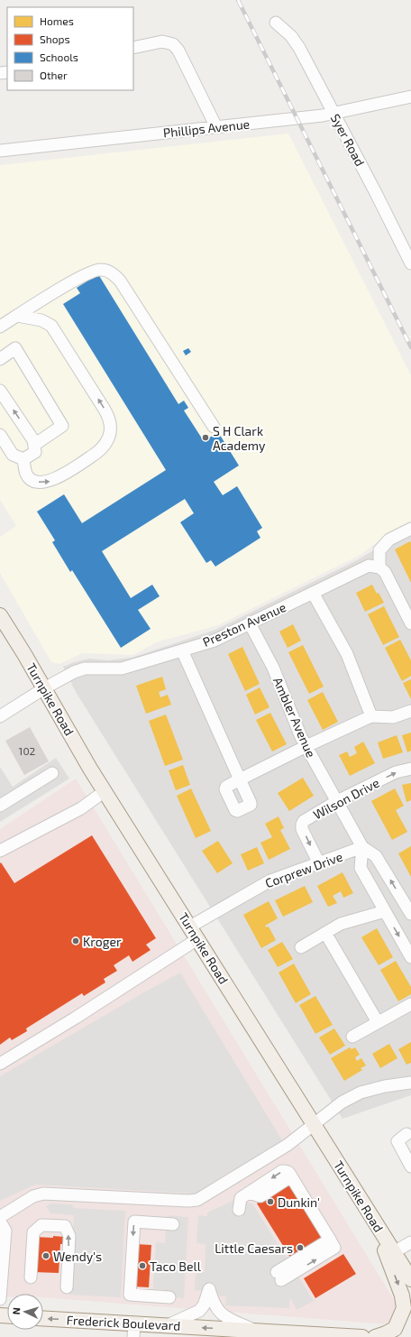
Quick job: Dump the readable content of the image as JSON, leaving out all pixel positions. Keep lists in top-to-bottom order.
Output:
{
  "streets": {
    "main road": ["Turnpike Road", "Frederick Boulevard"],
    "street": [
      "Phillips Avenue",
      "Syer Road",
      "Preston Avenue",
      "Ambler Avenue",
      "Wilson Drive",
      "Corprew Drive"
    ]
  },
  "crossings": [
    ["Phillips Avenue", "Syer Road"],
    ["Preston Avenue", "Turnpike Road"],
    ["Preston Avenue", "Ambler Avenue"],
    ["Turnpike Road", "Corprew Drive"],
    ["Ambler Avenue", "Wilson Drive"],
    ["Ambler Avenue", "Corprew Drive"],
    ["Wilson Drive", "Corprew Drive"]
  ],
  "one_way": ["Frederick Boulevard"],
  "places": [
    "S H Clark Academy",
    "Kroger",
    "Dunkin'",
    "Little Caesars",
    "Wendy's",
    "Taco Bell"
  ],
  "house_numbers": ["102"],
  "legend": [
    "Homes",
    "Shops",
    "Schools",
    "Other"
  ],
  "north": "left"
}
